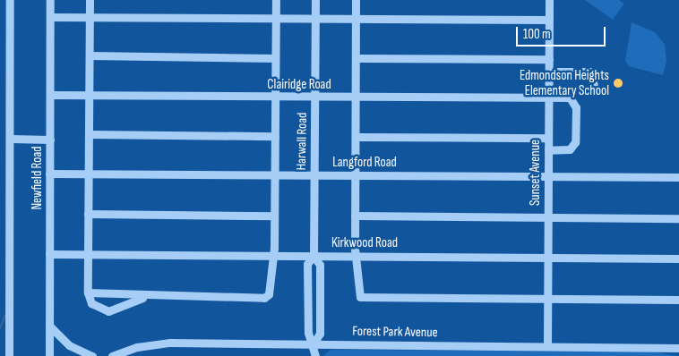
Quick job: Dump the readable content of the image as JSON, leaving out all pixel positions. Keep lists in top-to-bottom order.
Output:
{
  "streets": {
    "street": [
      "Clairidge Road",
      "Harwall Road",
      "Langford Road",
      "Sunset Avenue",
      "Newfield Road",
      "Kirkwood Road",
      "Forest Park Avenue"
    ]
  },
  "crossings": [
    ["Clairidge Road", "Harwall Road"],
    ["Clairidge Road", "Sunset Avenue"],
    ["Clairidge Road", "Newfield Road"],
    ["Harwall Road", "Langford Road"],
    ["Harwall Road", "Kirkwood Road"],
    ["Harwall Road", "Forest Park Avenue"],
    ["Langford Road", "Sunset Avenue"],
    ["Langford Road", "Newfield Road"],
    ["Sunset Avenue", "Kirkwood Road"],
    ["Sunset Avenue", "Forest Park Avenue"],
    ["Newfield Road", "Kirkwood Road"]
  ],
  "places": ["Edmondson Heights Elementary School"],
  "scale_bar": "100 m"
}
